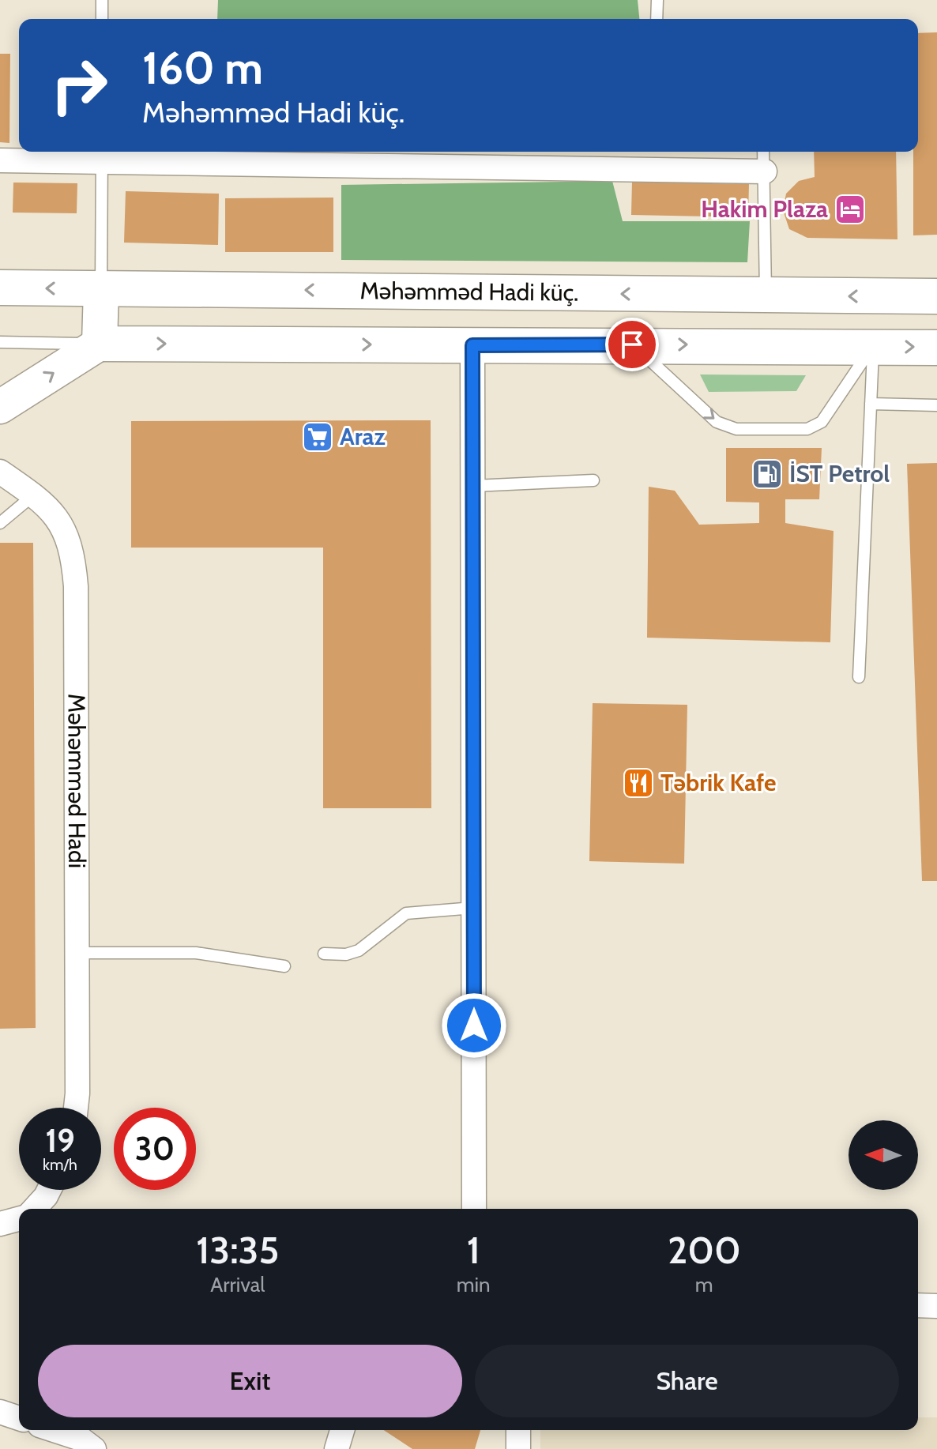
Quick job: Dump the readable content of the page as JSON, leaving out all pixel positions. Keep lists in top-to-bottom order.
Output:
{
  "streets": {
    "main road": ["Məhəmməd Hadi küç."],
    "street": ["Məhəmməd Hadi"]
  },
  "places": {
    "hotel": ["Hakim Plaza"],
    "supermarket": ["Araz"],
    "fuel station": ["İST Petrol"],
    "restaurant": ["Təbrik Kafe"]
  },
  "north": "left",
  "page": {
    "turn": ["160 m", "Məhəmməd Hadi küç."],
    "speed": "19 km/h",
    "limit": "30",
    "eta": [
      "13:35",
      "Arrival",
      "1",
      "min",
      "200",
      "m"
    ],
    "buttons": ["Exit", "Share"]
  }
}
